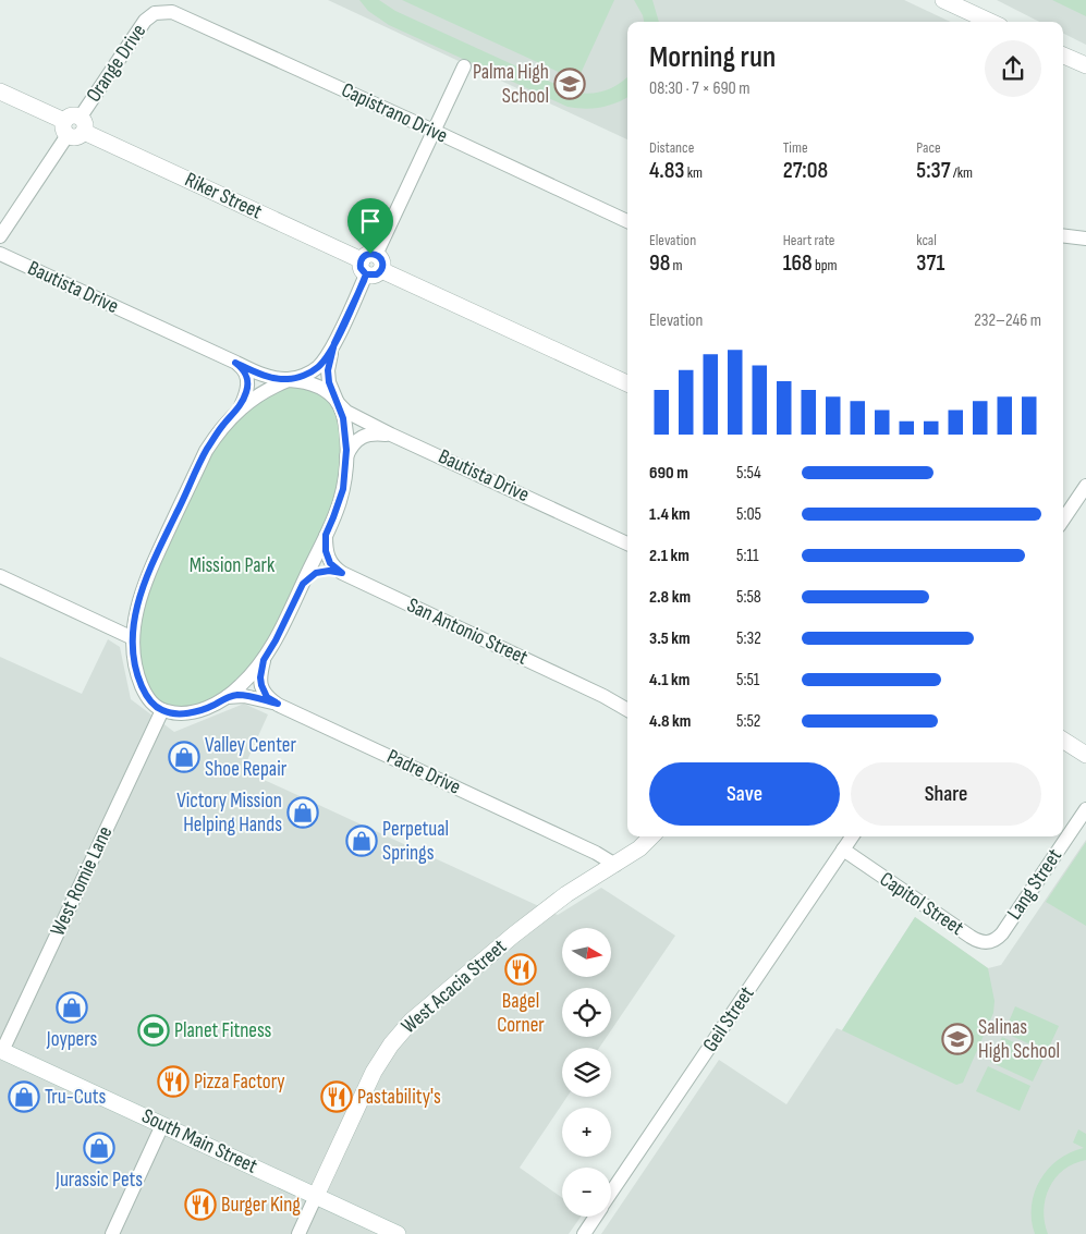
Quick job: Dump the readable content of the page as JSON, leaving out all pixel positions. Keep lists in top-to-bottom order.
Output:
{
  "streets": {
    "street": [
      "Orange Drive",
      "Capistrano Drive",
      "Riker Street",
      "Bautista Drive",
      "San Antonio Street",
      "Padre Drive",
      "West Romie Lane",
      "Lang Street",
      "Capitol Street",
      "West Acacia Street",
      "Geil Street",
      "South Main Street"
    ]
  },
  "crossings": [
    ["Orange Drive", "Capistrano Drive"],
    ["Orange Drive", "Riker Street"],
    ["Padre Drive", "West Acacia Street"],
    ["West Romie Lane", "South Main Street"],
    ["Lang Street", "Capitol Street"],
    ["Capitol Street", "Geil Street"],
    ["West Acacia Street", "South Main Street"]
  ],
  "parks": ["Mission Park"],
  "places": {
    "school or university": ["Palma High School", "Salinas High School"],
    "shop": [
      "Valley Center Shoe Repair",
      "Victory Mission Helping Hands",
      "Perpetual Springs",
      "Joypers",
      "Tru-Cuts",
      "Jurassic Pets"
    ],
    "restaurant": [
      "Bagel Corner",
      "Pizza Factory",
      "Pastability's",
      "Burger King"
    ],
    "sports": ["Planet Fitness"]
  },
  "north": "right",
  "page": {
    "heading": ["Morning run", "08:30 · 7 × 690 m"],
    "stats": [
      ["Distance", "4.83 km"],
      ["Time", "27:08"],
      ["Pace", "5:37 /km"],
      ["Elevation", "98 m"],
      ["Heart rate", "168 bpm"],
      ["kcal", "371"]
    ],
    "chart": ["Elevation", "232–246 m"],
    "list": [
      {
        "name": "690 m",
        "note": "5:54"
      },
      {
        "name": "1.4 km",
        "note": "5:05"
      },
      {
        "name": "2.1 km",
        "note": "5:11"
      },
      {
        "name": "2.8 km",
        "note": "5:58"
      },
      {
        "name": "3.5 km",
        "note": "5:32"
      },
      {
        "name": "4.1 km",
        "note": "5:51"
      },
      {
        "name": "4.8 km",
        "note": "5:52"
      }
    ],
    "buttons": ["Save", "Share"],
    "map_buttons": ["+", "−"]
  }
}
